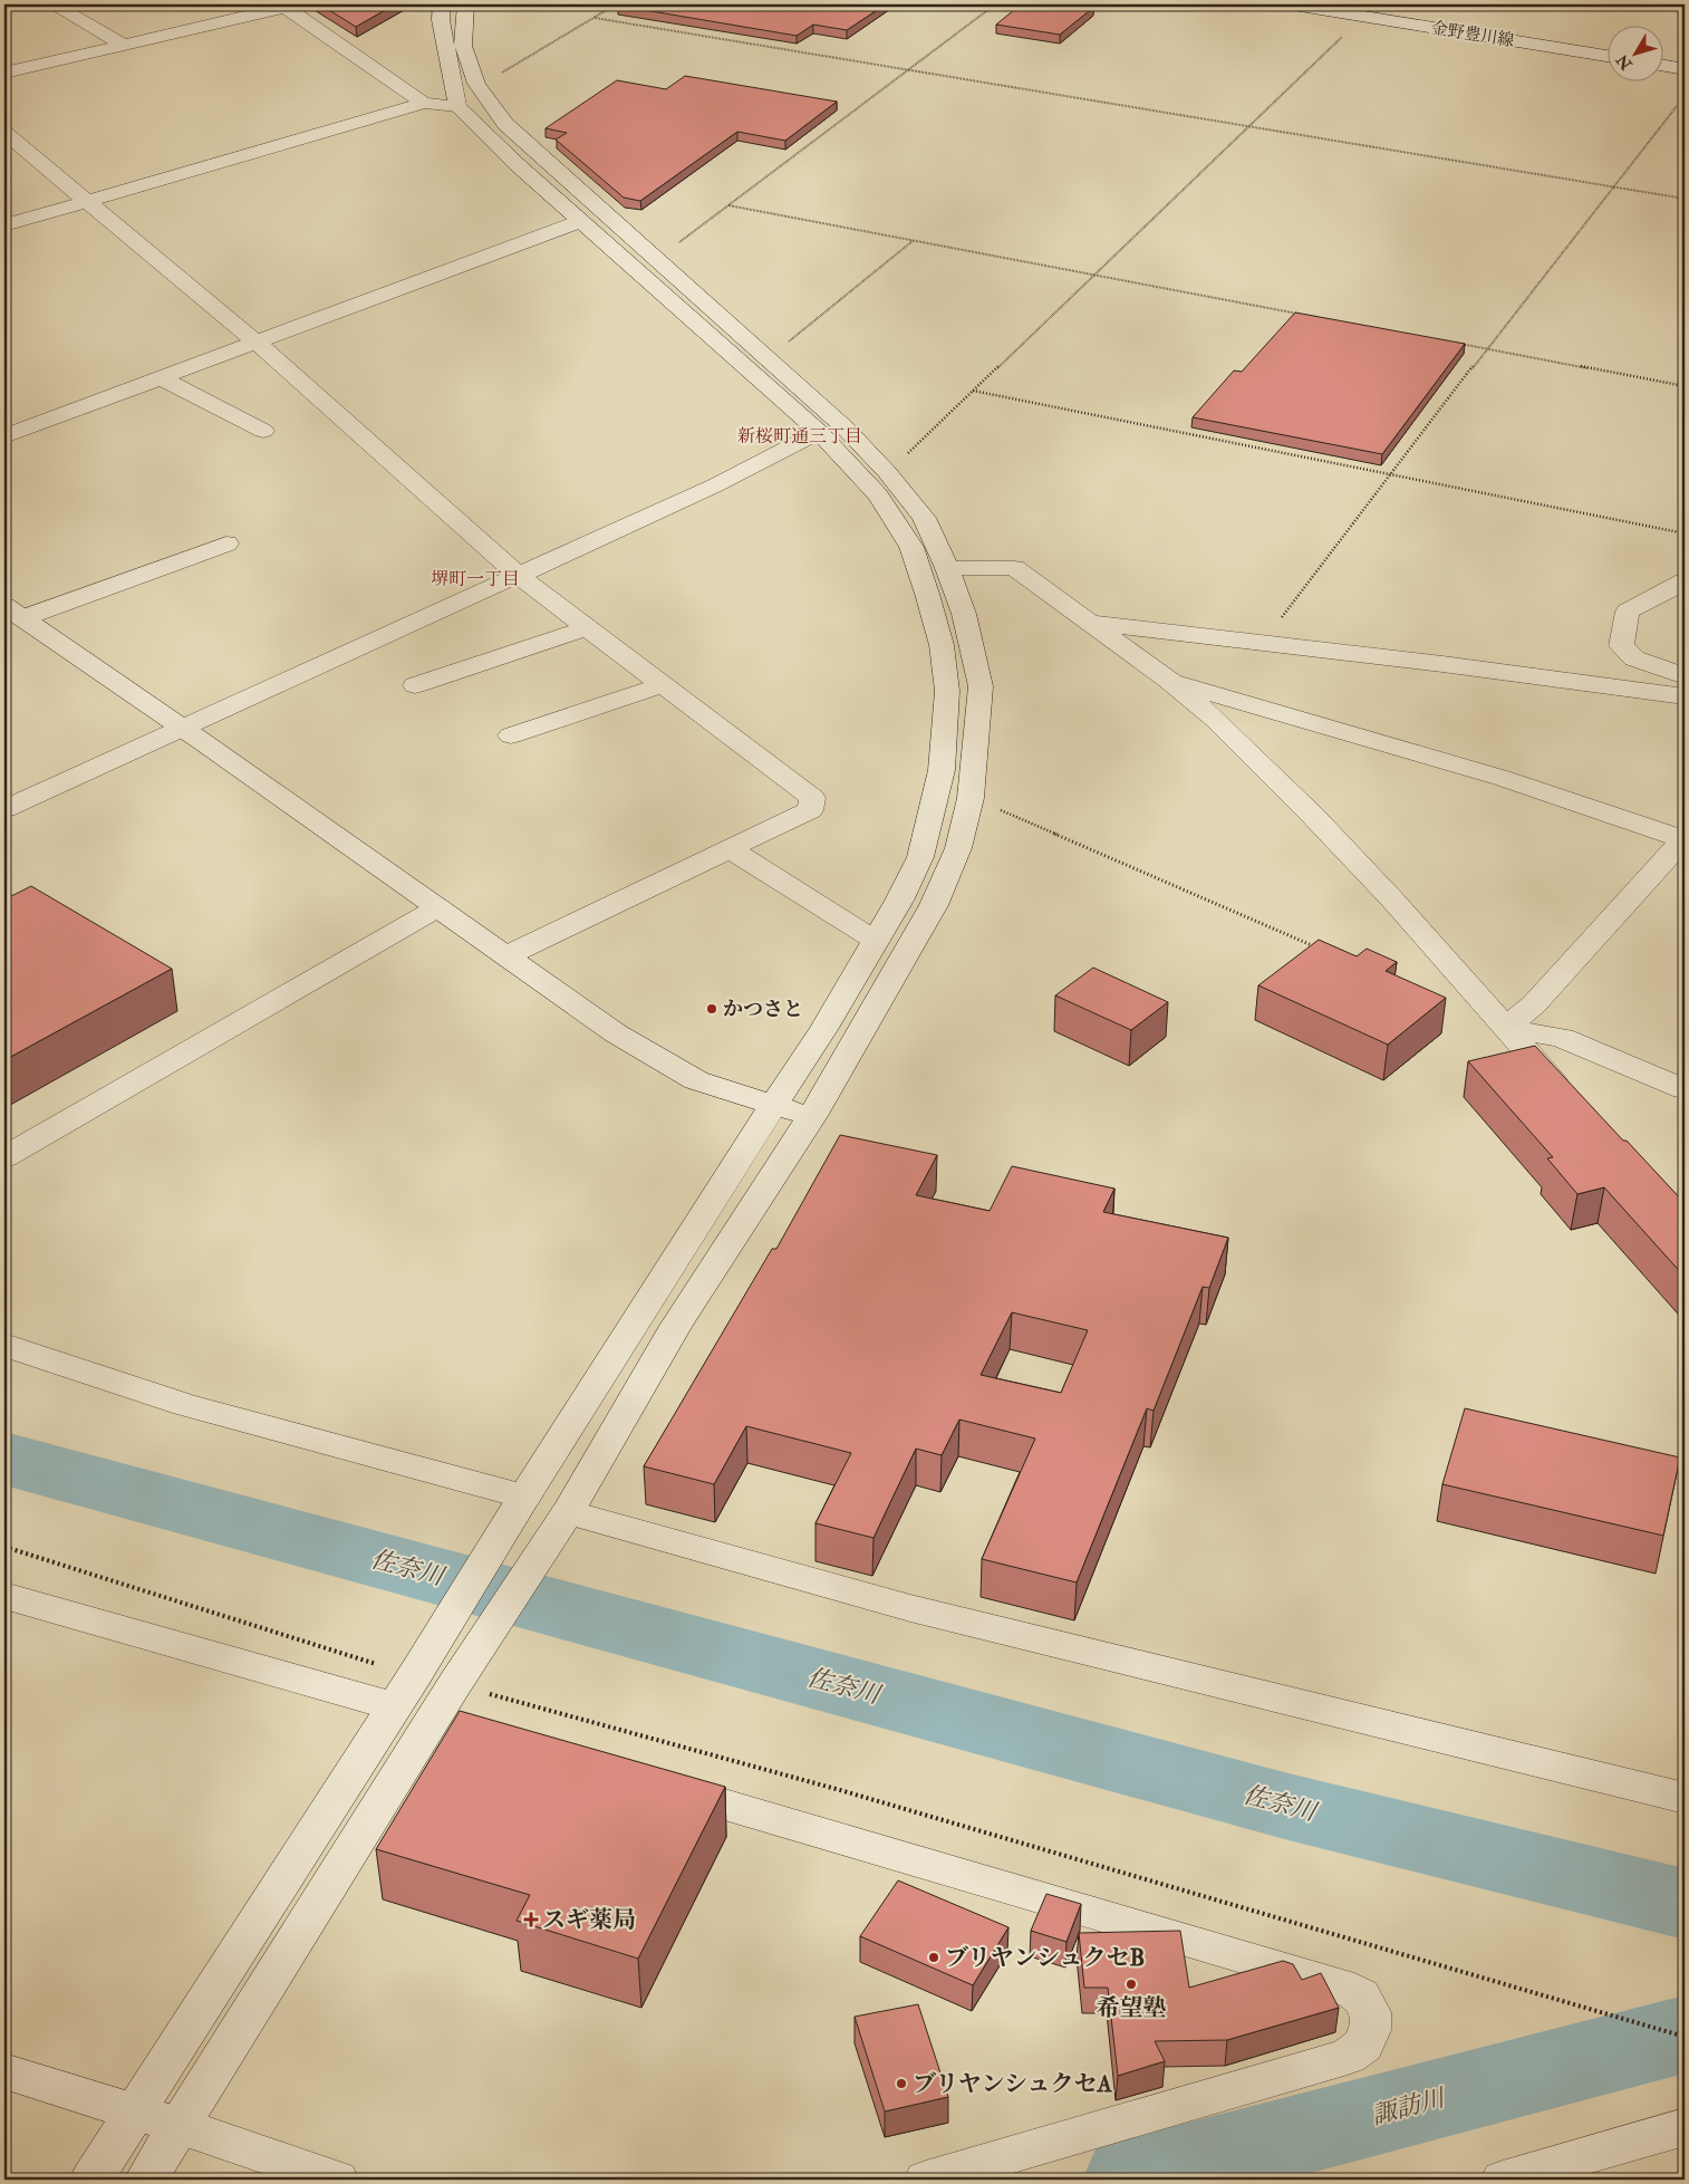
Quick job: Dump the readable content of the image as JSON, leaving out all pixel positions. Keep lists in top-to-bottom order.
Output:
{
  "streets": {
    "street": ["金野豊川線"]
  },
  "districts": ["新桜町通三丁目", "堺町一丁目"],
  "water": ["佐奈川", "諏訪川"],
  "places": {
    "other": [
      "かつさと",
      "ブリヤンシュクセB",
      "希望塾",
      "ブリヤンシュクセA"
    ],
    "health": ["スギ薬局"]
  },
  "north": "bottom left"
}
